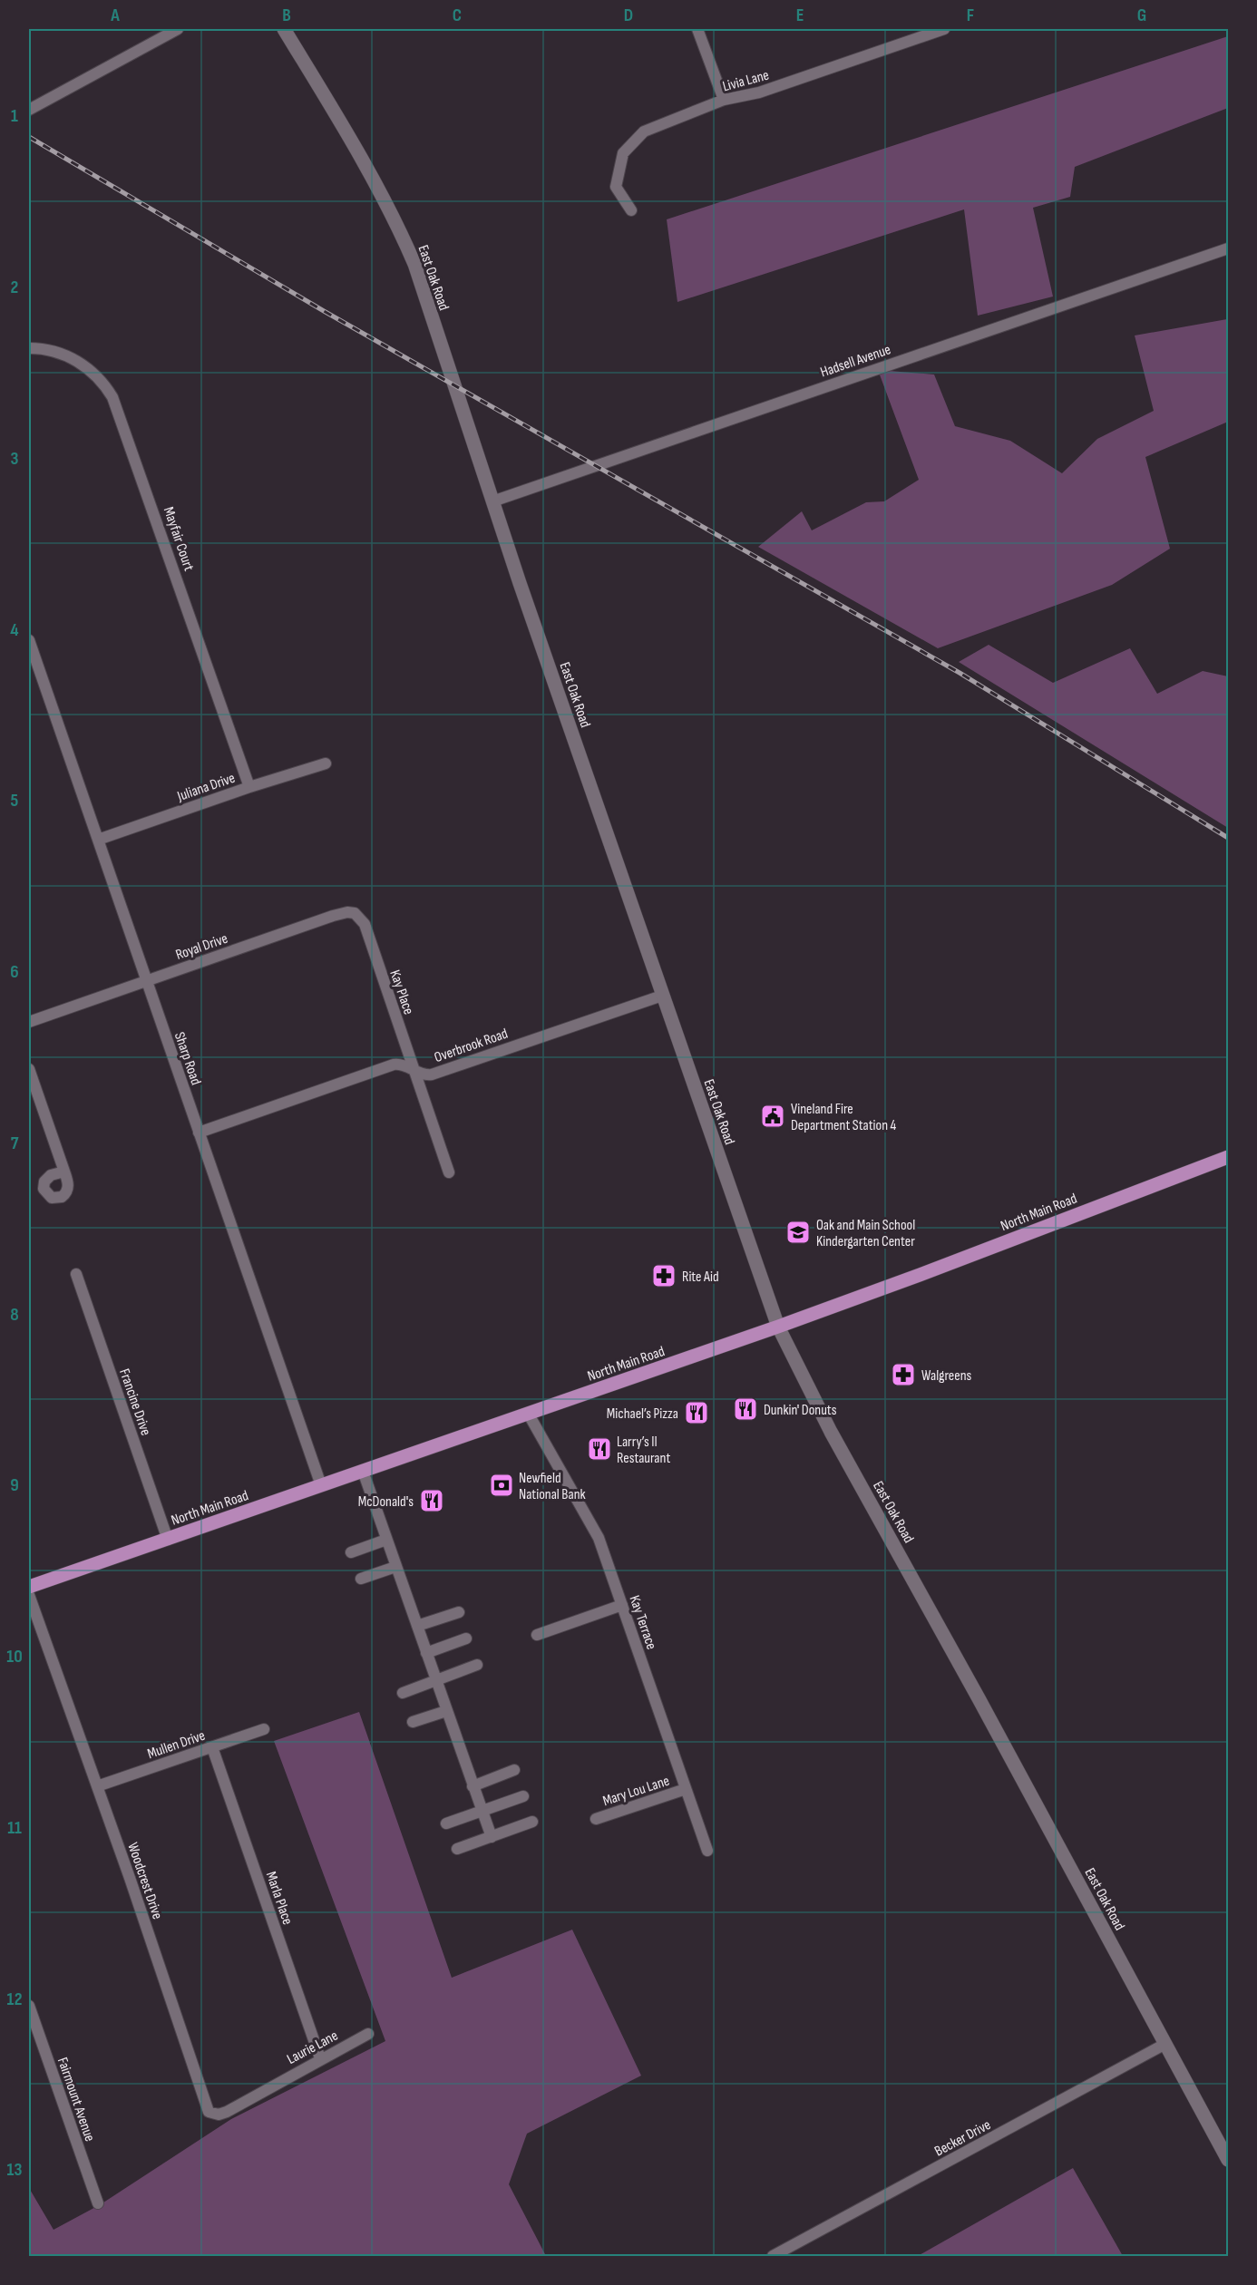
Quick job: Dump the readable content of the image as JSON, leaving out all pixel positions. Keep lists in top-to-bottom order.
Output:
{
  "streets": {
    "main road": ["North Main Road"],
    "street": [
      "Livia Lane",
      "East Oak Road",
      "Hadsell Avenue",
      "Mayfair Court",
      "Juliana Drive",
      "Royal Drive",
      "Kay Place",
      "Overbrook Road",
      "Sharp Road",
      "Francine Drive",
      "Kay Terrace",
      "Mullen Drive",
      "Mary Lou Lane",
      "Woodcrest Drive",
      "Marla Place",
      "Laurie Lane",
      "Fairmount Avenue",
      "Becker Drive"
    ]
  },
  "crossings": [
    ["East Oak Road", "Hadsell Avenue"],
    ["East Oak Road", "Overbrook Road"],
    ["East Oak Road", "North Main Road"],
    ["East Oak Road", "Becker Drive"],
    ["Mayfair Court", "Juliana Drive"],
    ["Juliana Drive", "Sharp Road"],
    ["Royal Drive", "Kay Place"],
    ["Royal Drive", "Sharp Road"],
    ["Kay Place", "Overbrook Road"],
    ["Overbrook Road", "Sharp Road"],
    ["Sharp Road", "North Main Road"],
    ["North Main Road", "Francine Drive"],
    ["North Main Road", "Kay Terrace"],
    ["Kay Terrace", "Mary Lou Lane"],
    ["Mullen Drive", "Woodcrest Drive"],
    ["Mullen Drive", "Marla Place"],
    ["Woodcrest Drive", "Laurie Lane"],
    ["Marla Place", "Laurie Lane"]
  ],
  "places": {
    "public building": ["Vineland Fire Department Station 4"],
    "school or university": ["Oak and Main School Kindergarten Center"],
    "pharmacy": ["Rite Aid", "Walgreens"],
    "restaurant": [
      "Dunkin' Donuts",
      "Michael’s Pizza",
      "Larry’s II Restaurant",
      "McDonald's"
    ],
    "bank": ["Newfield National Bank"]
  },
  "grid": {
    "columns": [
      "A",
      "B",
      "C",
      "D",
      "E",
      "F",
      "G"
    ],
    "rows": [
      "1",
      "2",
      "3",
      "4",
      "5",
      "6",
      "7",
      "8",
      "9",
      "10",
      "11",
      "12",
      "13"
    ]
  }
}
